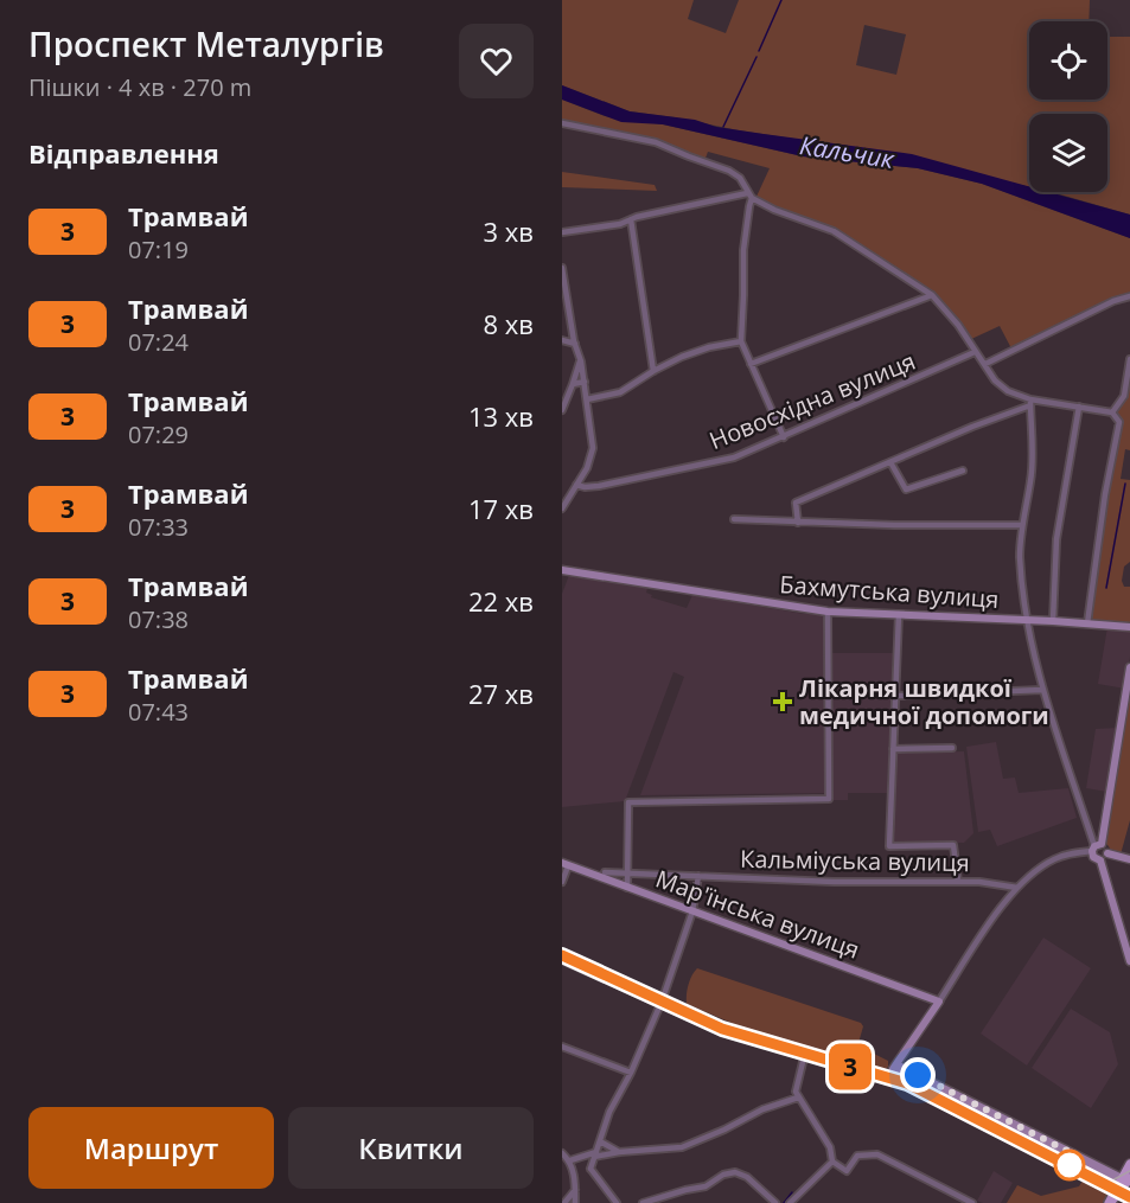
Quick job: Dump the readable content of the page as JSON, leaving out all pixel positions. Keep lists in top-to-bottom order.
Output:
{
  "streets": {
    "street": [
      "Новосхідна вулиця",
      "Бахмутська вулиця",
      "Кальміуська вулиця",
      "Мар'їнська вулиця"
    ]
  },
  "water": ["Кальчик"],
  "places": {
    "health": ["Лікарня швидкої медичної допомоги"]
  },
  "lines": ["tram line 3"],
  "page": {
    "heading": [
      ["Проспект Металургів", "Пішки · 4 хв · 270 m"],
      "Відправлення"
    ],
    "on_map": "3",
    "list": [
      {
        "mark": "3",
        "name": "Трамвай",
        "note": "07:19",
        "value": "3 хв"
      },
      {
        "mark": "3",
        "name": "Трамвай",
        "note": "07:24",
        "value": "8 хв"
      },
      {
        "mark": "3",
        "name": "Трамвай",
        "note": "07:29",
        "value": "13 хв"
      },
      {
        "mark": "3",
        "name": "Трамвай",
        "note": "07:33",
        "value": "17 хв"
      },
      {
        "mark": "3",
        "name": "Трамвай",
        "note": "07:38",
        "value": "22 хв"
      },
      {
        "mark": "3",
        "name": "Трамвай",
        "note": "07:43",
        "value": "27 хв"
      }
    ],
    "buttons": ["Маршрут", "Квитки"]
  }
}
